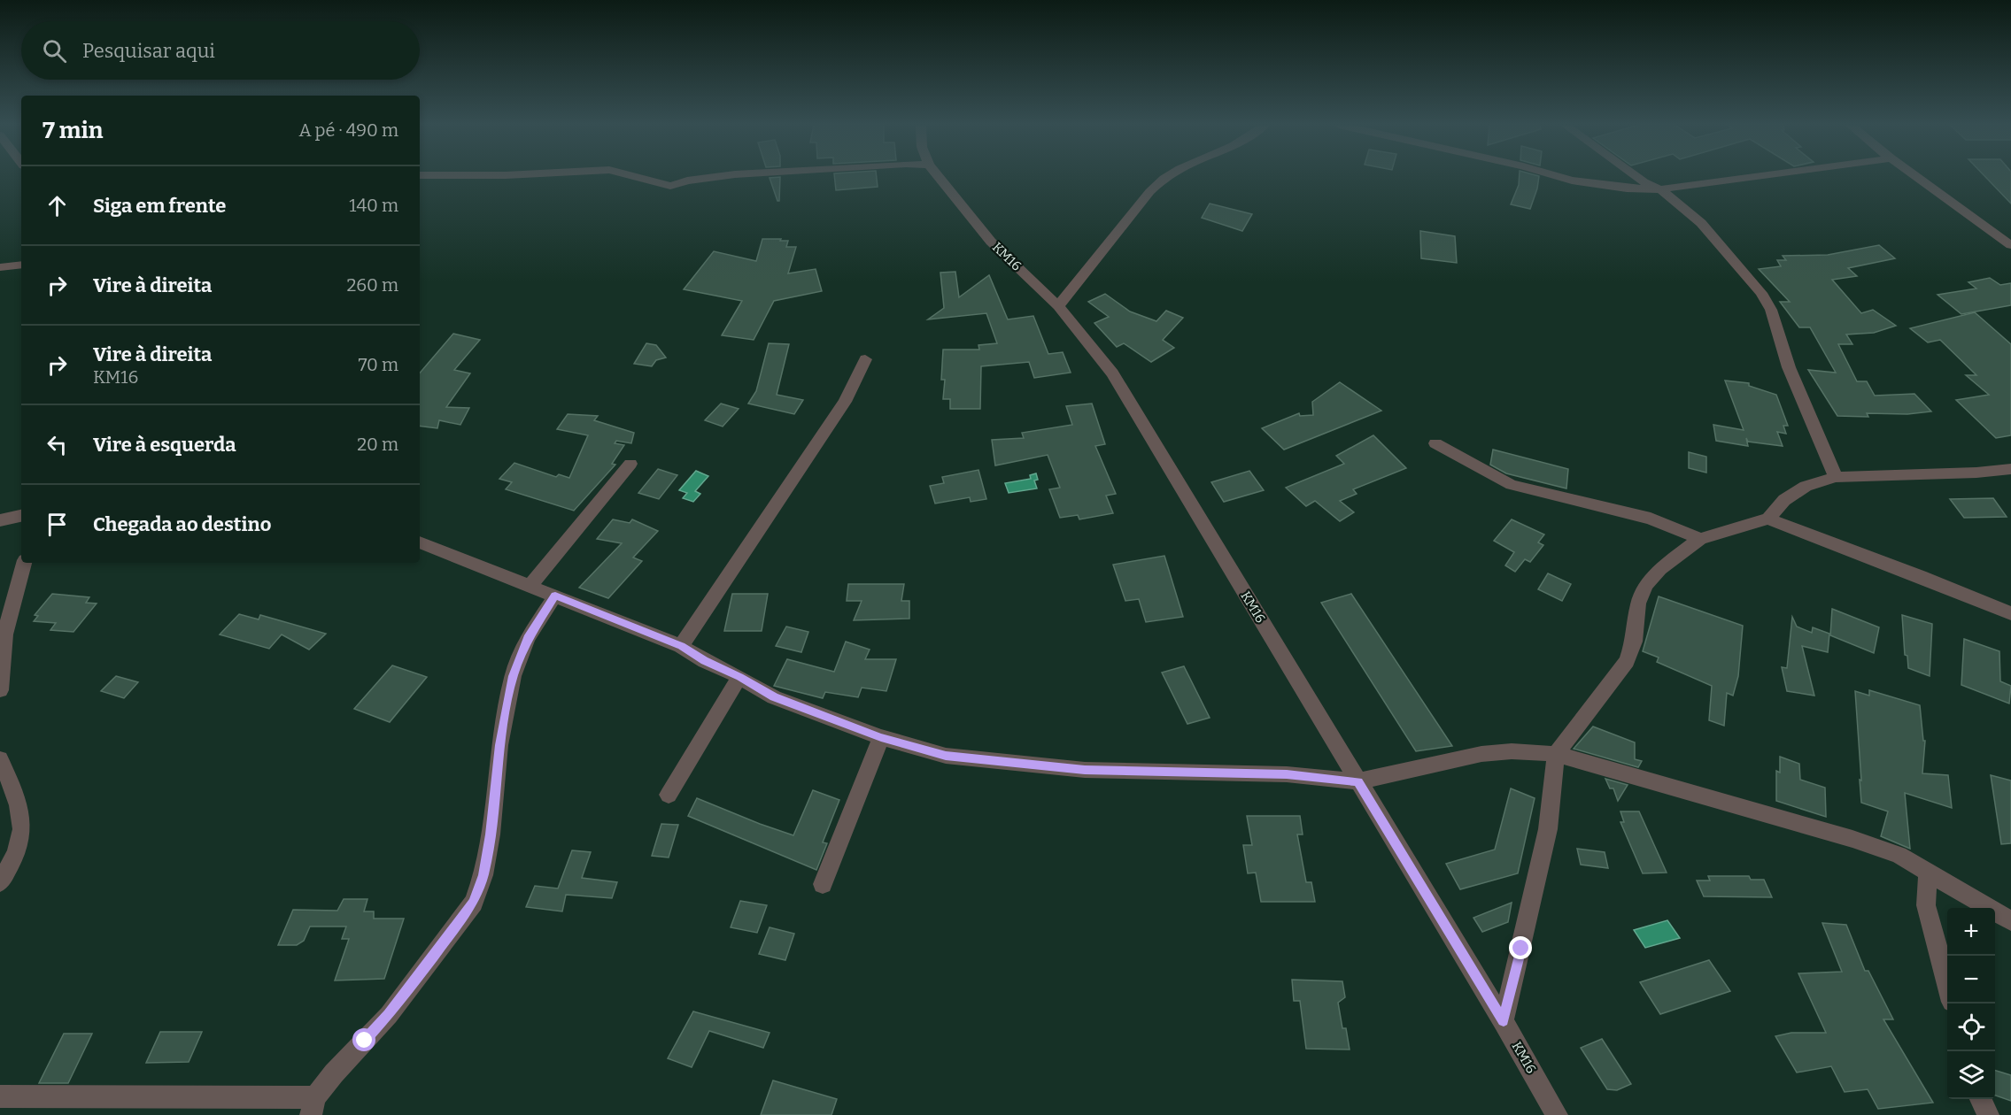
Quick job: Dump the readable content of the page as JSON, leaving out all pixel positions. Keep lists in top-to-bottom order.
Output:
{
  "streets": {
    "street": ["KM16"]
  },
  "page": {
    "search": "Pesquisar aqui",
    "heading": ["7 min", "A pé · 490 m"],
    "list": [
      ["Siga em frente", "140 m"],
      ["Vire à direita", "260 m"],
      ["Vire à direita", "KM16", "70 m"],
      ["Vire à esquerda", "20 m"],
      "Chegada ao destino"
    ],
    "map_buttons": ["+", "−"]
  }
}
